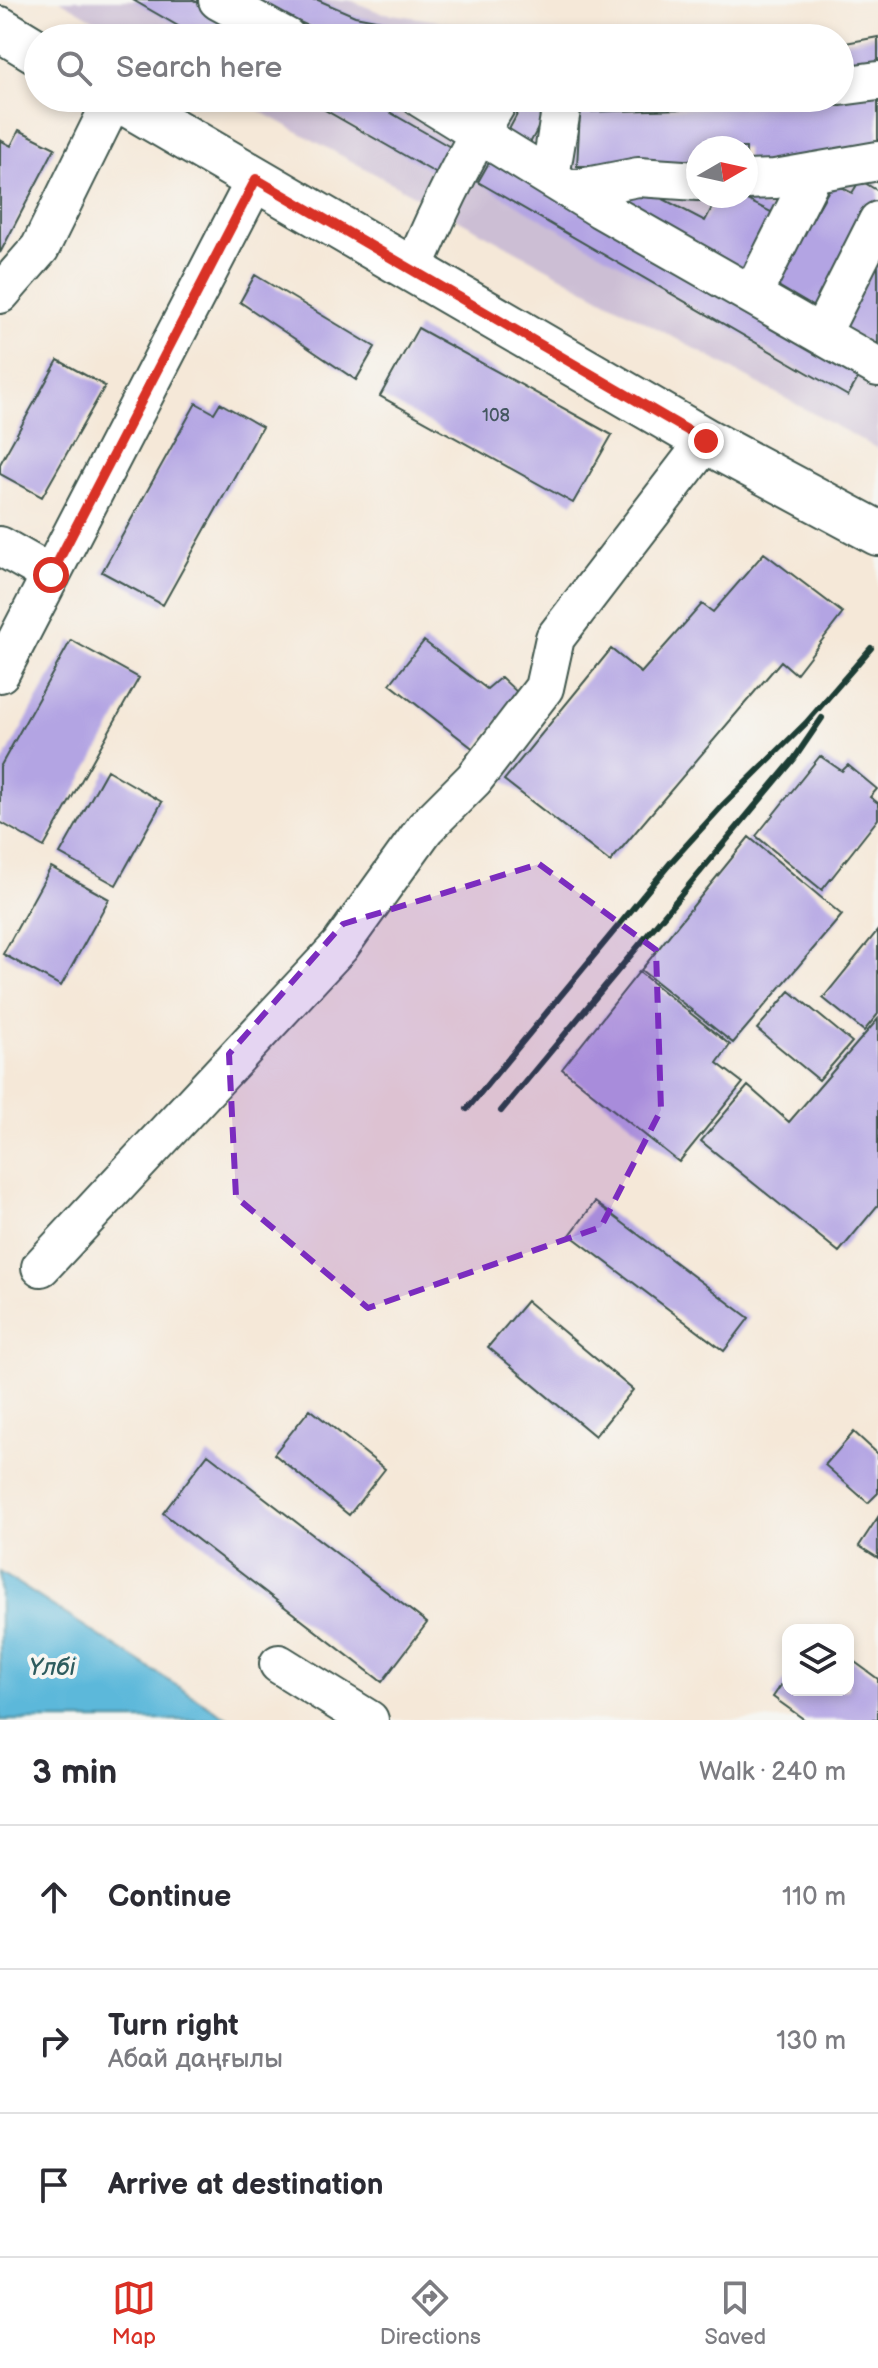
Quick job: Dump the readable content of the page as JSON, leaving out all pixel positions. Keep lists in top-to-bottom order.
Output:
{
  "water": ["Үлбі"],
  "house_numbers": ["108"],
  "north": "right",
  "page": {
    "search": "Search here",
    "heading": ["3 min", "Walk · 240 m"],
    "list": [
      ["Continue", "110 m"],
      ["Turn right", "Абай даңғылы", "130 m"],
      "Arrive at destination"
    ],
    "nav": ["Map", "Directions", "Saved"]
  }
}
